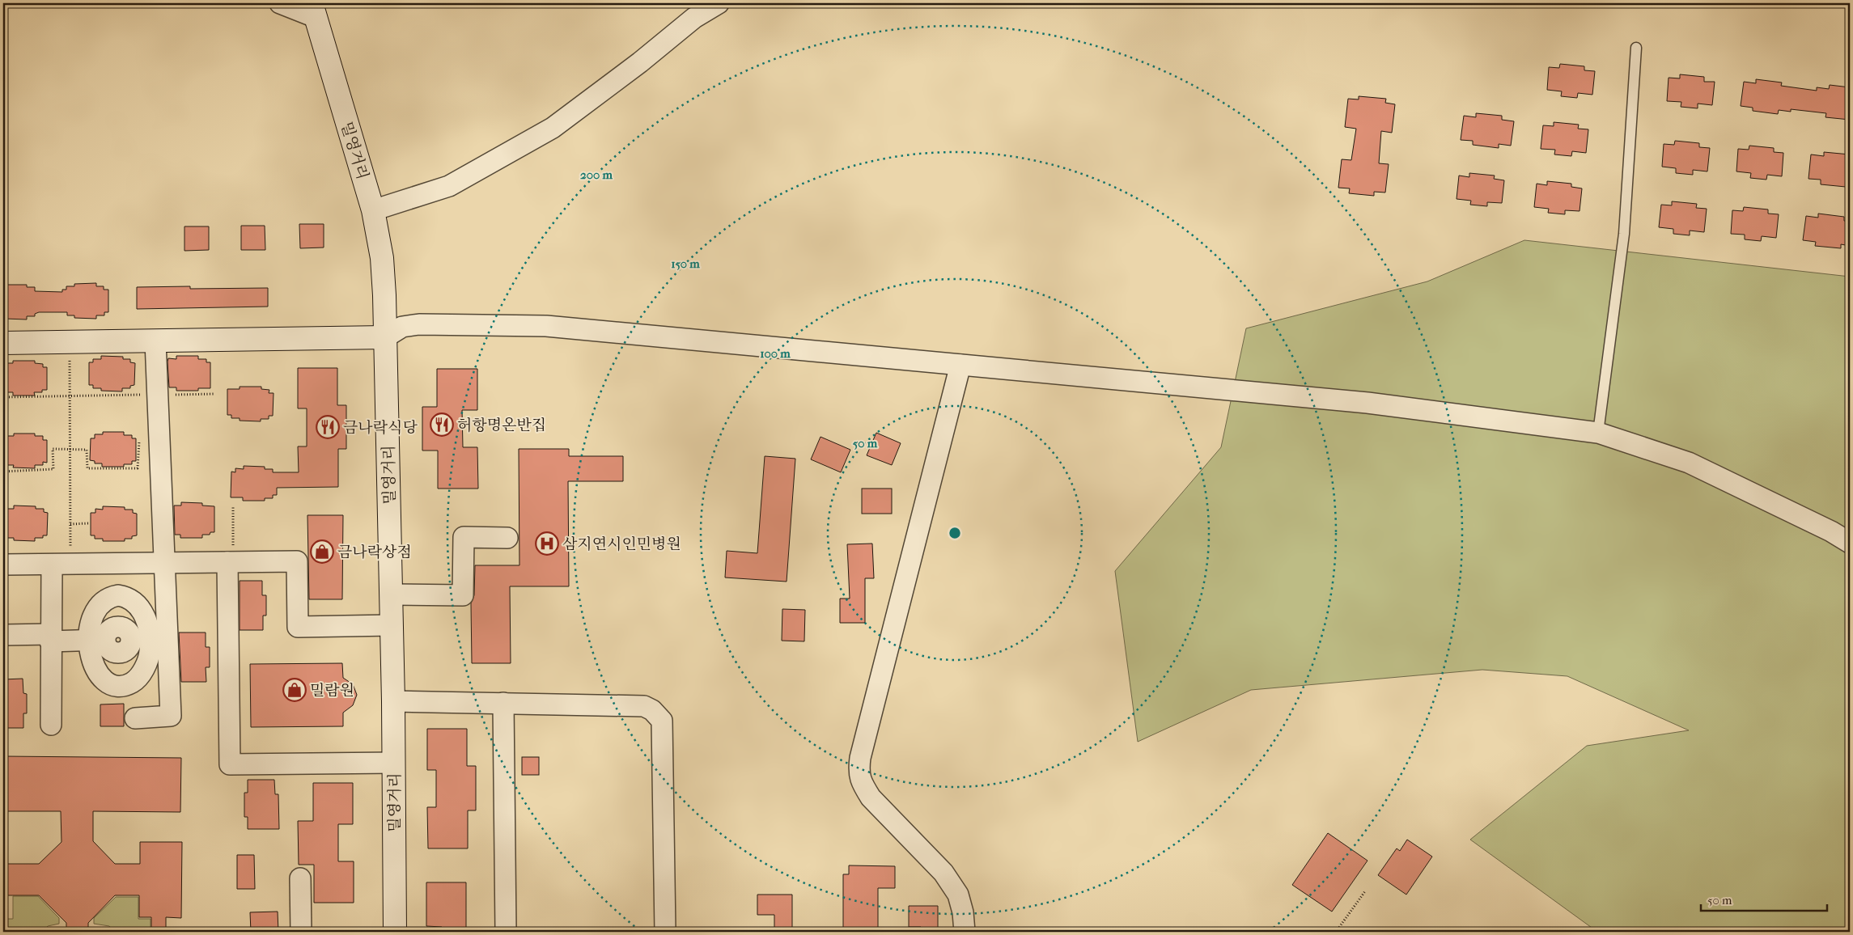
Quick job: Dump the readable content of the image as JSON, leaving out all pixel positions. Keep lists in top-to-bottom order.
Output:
{
  "streets": {
    "main road": ["밀영거리"]
  },
  "places": {
    "restaurant": ["허항명온반집", "금나락식당"],
    "hospital": ["삼지연시인민병원"],
    "shop": ["금나락상점", "밀람원"]
  },
  "scale_bar": "50 m",
  "rings": [
    "200 m",
    "150 m",
    "100 m",
    "50 m"
  ]
}
